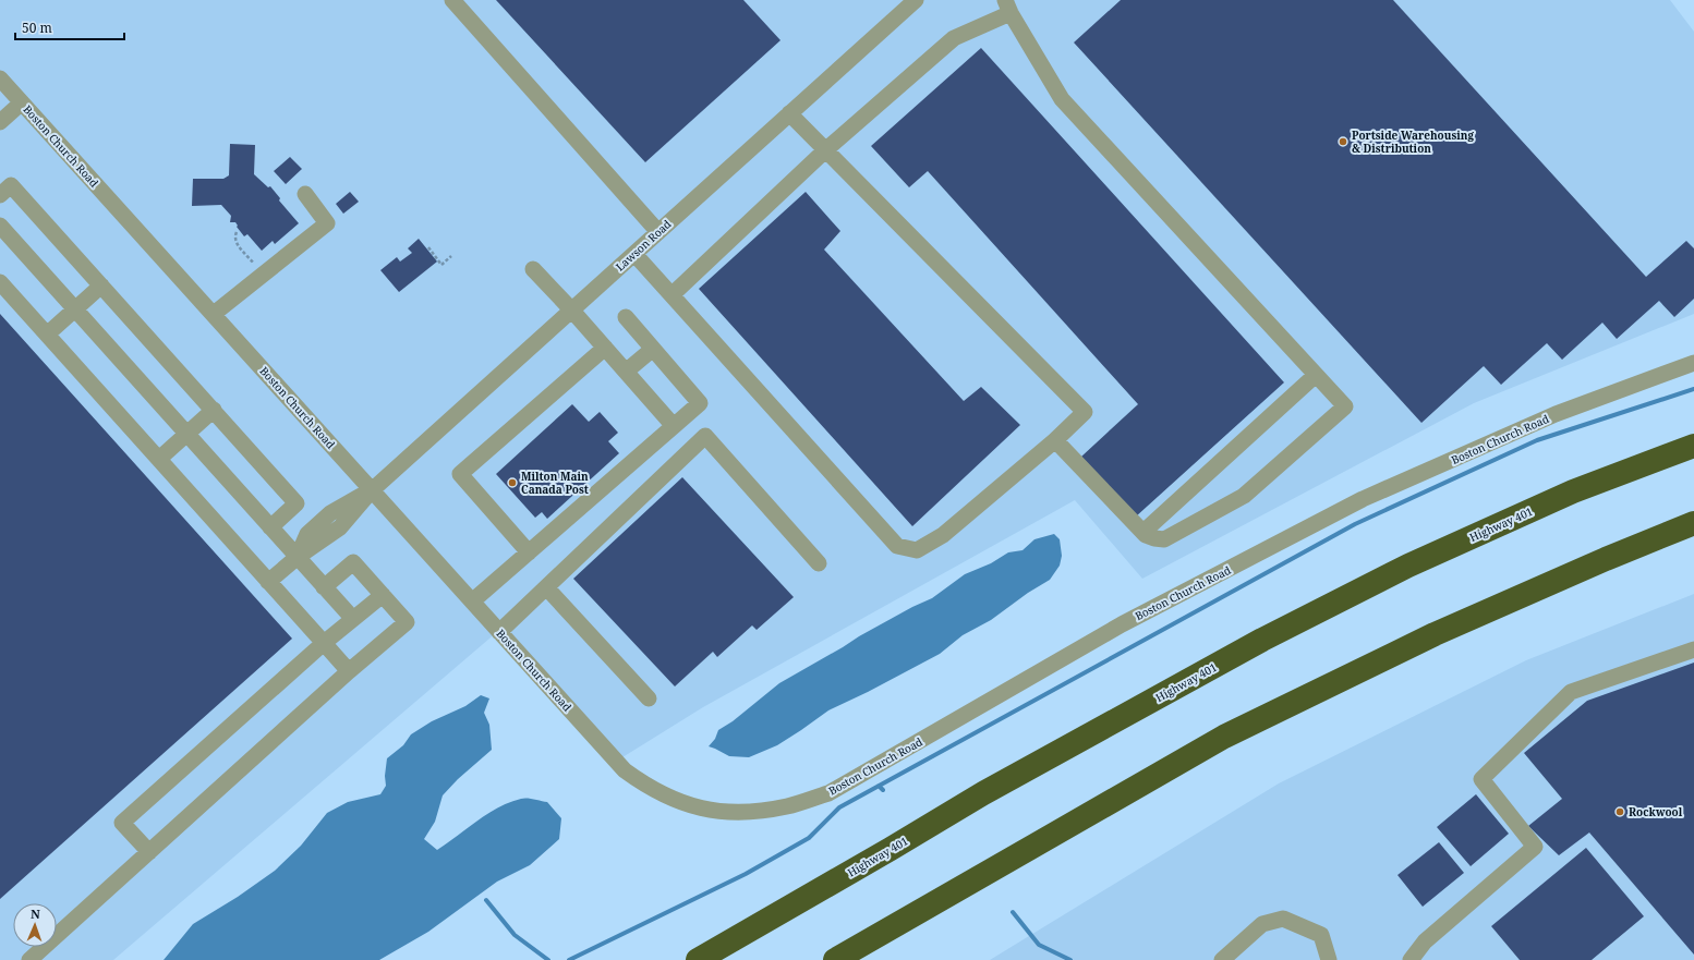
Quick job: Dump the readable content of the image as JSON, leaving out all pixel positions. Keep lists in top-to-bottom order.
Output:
{
  "streets": {
    "highway": ["Highway 401"],
    "street": ["Boston Church Road", "Lawson Road"]
  },
  "crossings": [
    ["Boston Church Road", "Lawson Road"]
  ],
  "places": ["Portside Warehousing & Distribution", "Milton Main Canada Post", "Rockwool"],
  "scale_bar": "50 m",
  "north": "top"
}
